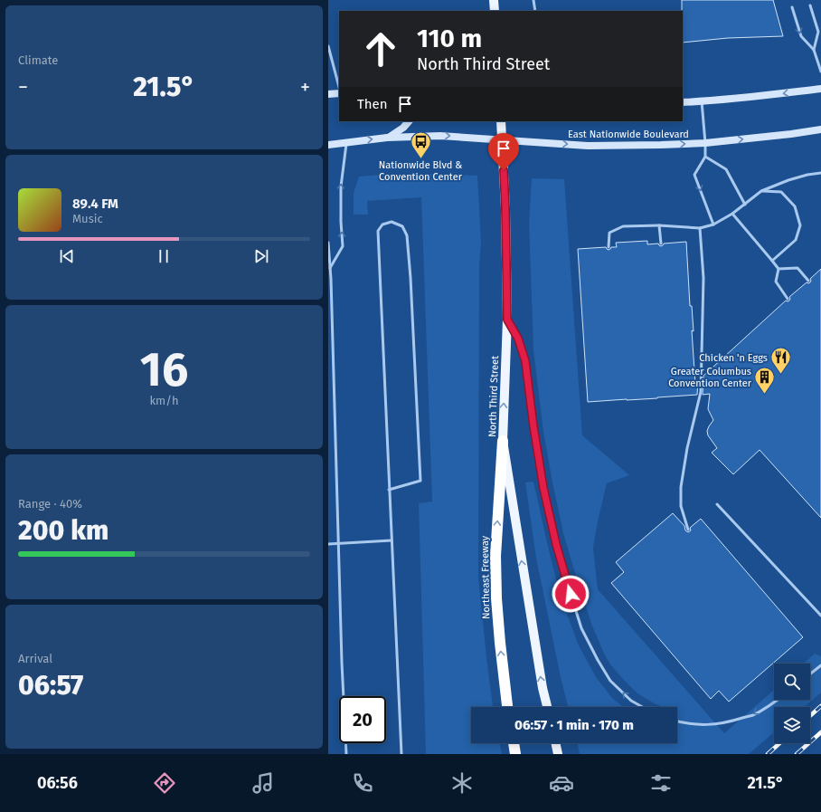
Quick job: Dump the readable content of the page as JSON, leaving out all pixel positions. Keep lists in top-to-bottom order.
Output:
{
  "streets": {
    "highway": ["Northeast Freeway"],
    "main road": ["East Nationwide Boulevard", "North Third Street"]
  },
  "crossings": [
    ["North Third Street", "Northeast Freeway"]
  ],
  "one_way": ["East Nationwide Boulevard", "North Third Street", "Northeast Freeway"],
  "places": {
    "bus stop": ["Nationwide Blvd & Convention Center"],
    "restaurant": ["Chicken 'n Eggs"],
    "building": ["Greater Columbus Convention Center"]
  },
  "page": {
    "tile": [
      "Climate",
      ["16", "km/h"],
      ["Range · 40%", "200 km"],
      ["Arrival", "06:57"]
    ],
    "turn": ["110 m", "North Third Street"],
    "heat": ["−", "21.5°", "+"],
    "then": "Then",
    "song": ["89.4 FM", "Music"],
    "limit": "20",
    "trip": "06:57 · 1 min · 170 m",
    "tabs": ["06:56", "21.5°"]
  }
}
